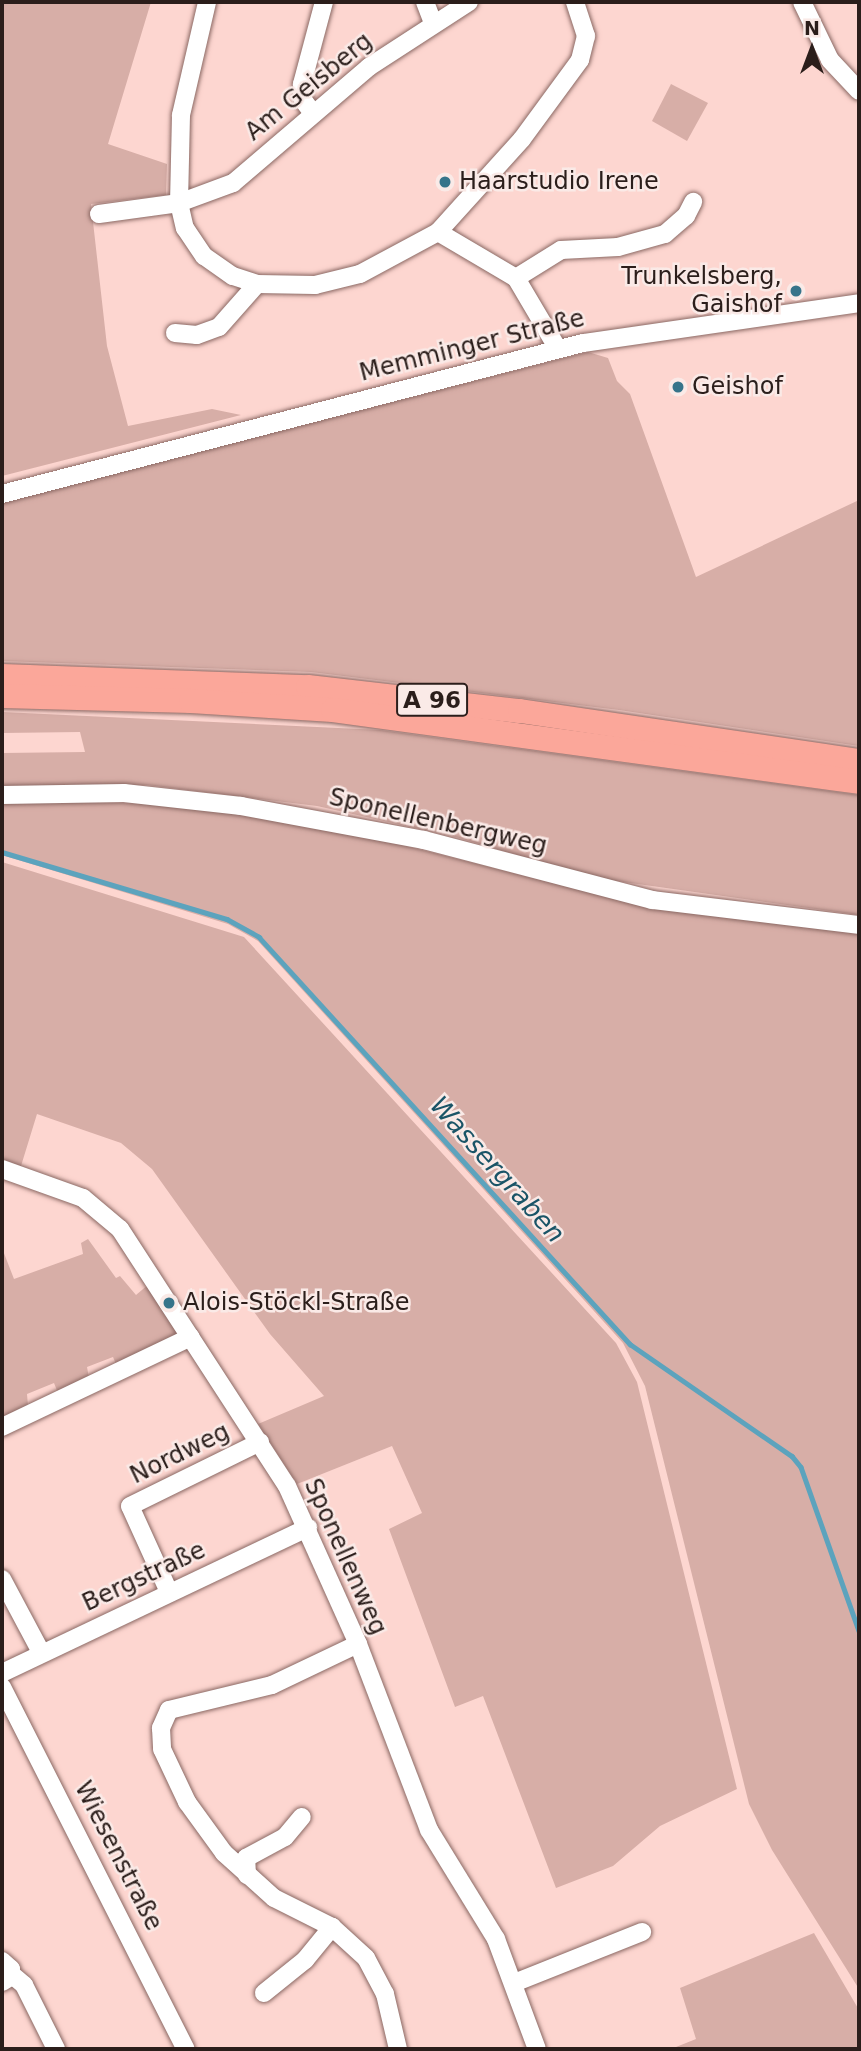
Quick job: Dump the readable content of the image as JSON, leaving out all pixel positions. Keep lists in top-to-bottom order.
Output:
{
  "streets": {
    "highway": ["A 96"],
    "street": [
      "Am Geisberg",
      "Memminger Straße",
      "Sponellenbergweg",
      "Nordweg",
      "Sponellenweg",
      "Bergstraße",
      "Wiesenstraße"
    ]
  },
  "crossings": [
    ["Nordweg", "Sponellenweg"],
    ["Nordweg", "Bergstraße"],
    ["Sponellenweg", "Bergstraße"]
  ],
  "water": ["Wassergraben"],
  "places": [
    "Haarstudio Irene",
    "Trunkelsberg, Gaishof",
    "Geishof",
    "Alois-Stöckl-Straße"
  ],
  "north": "top"
}
